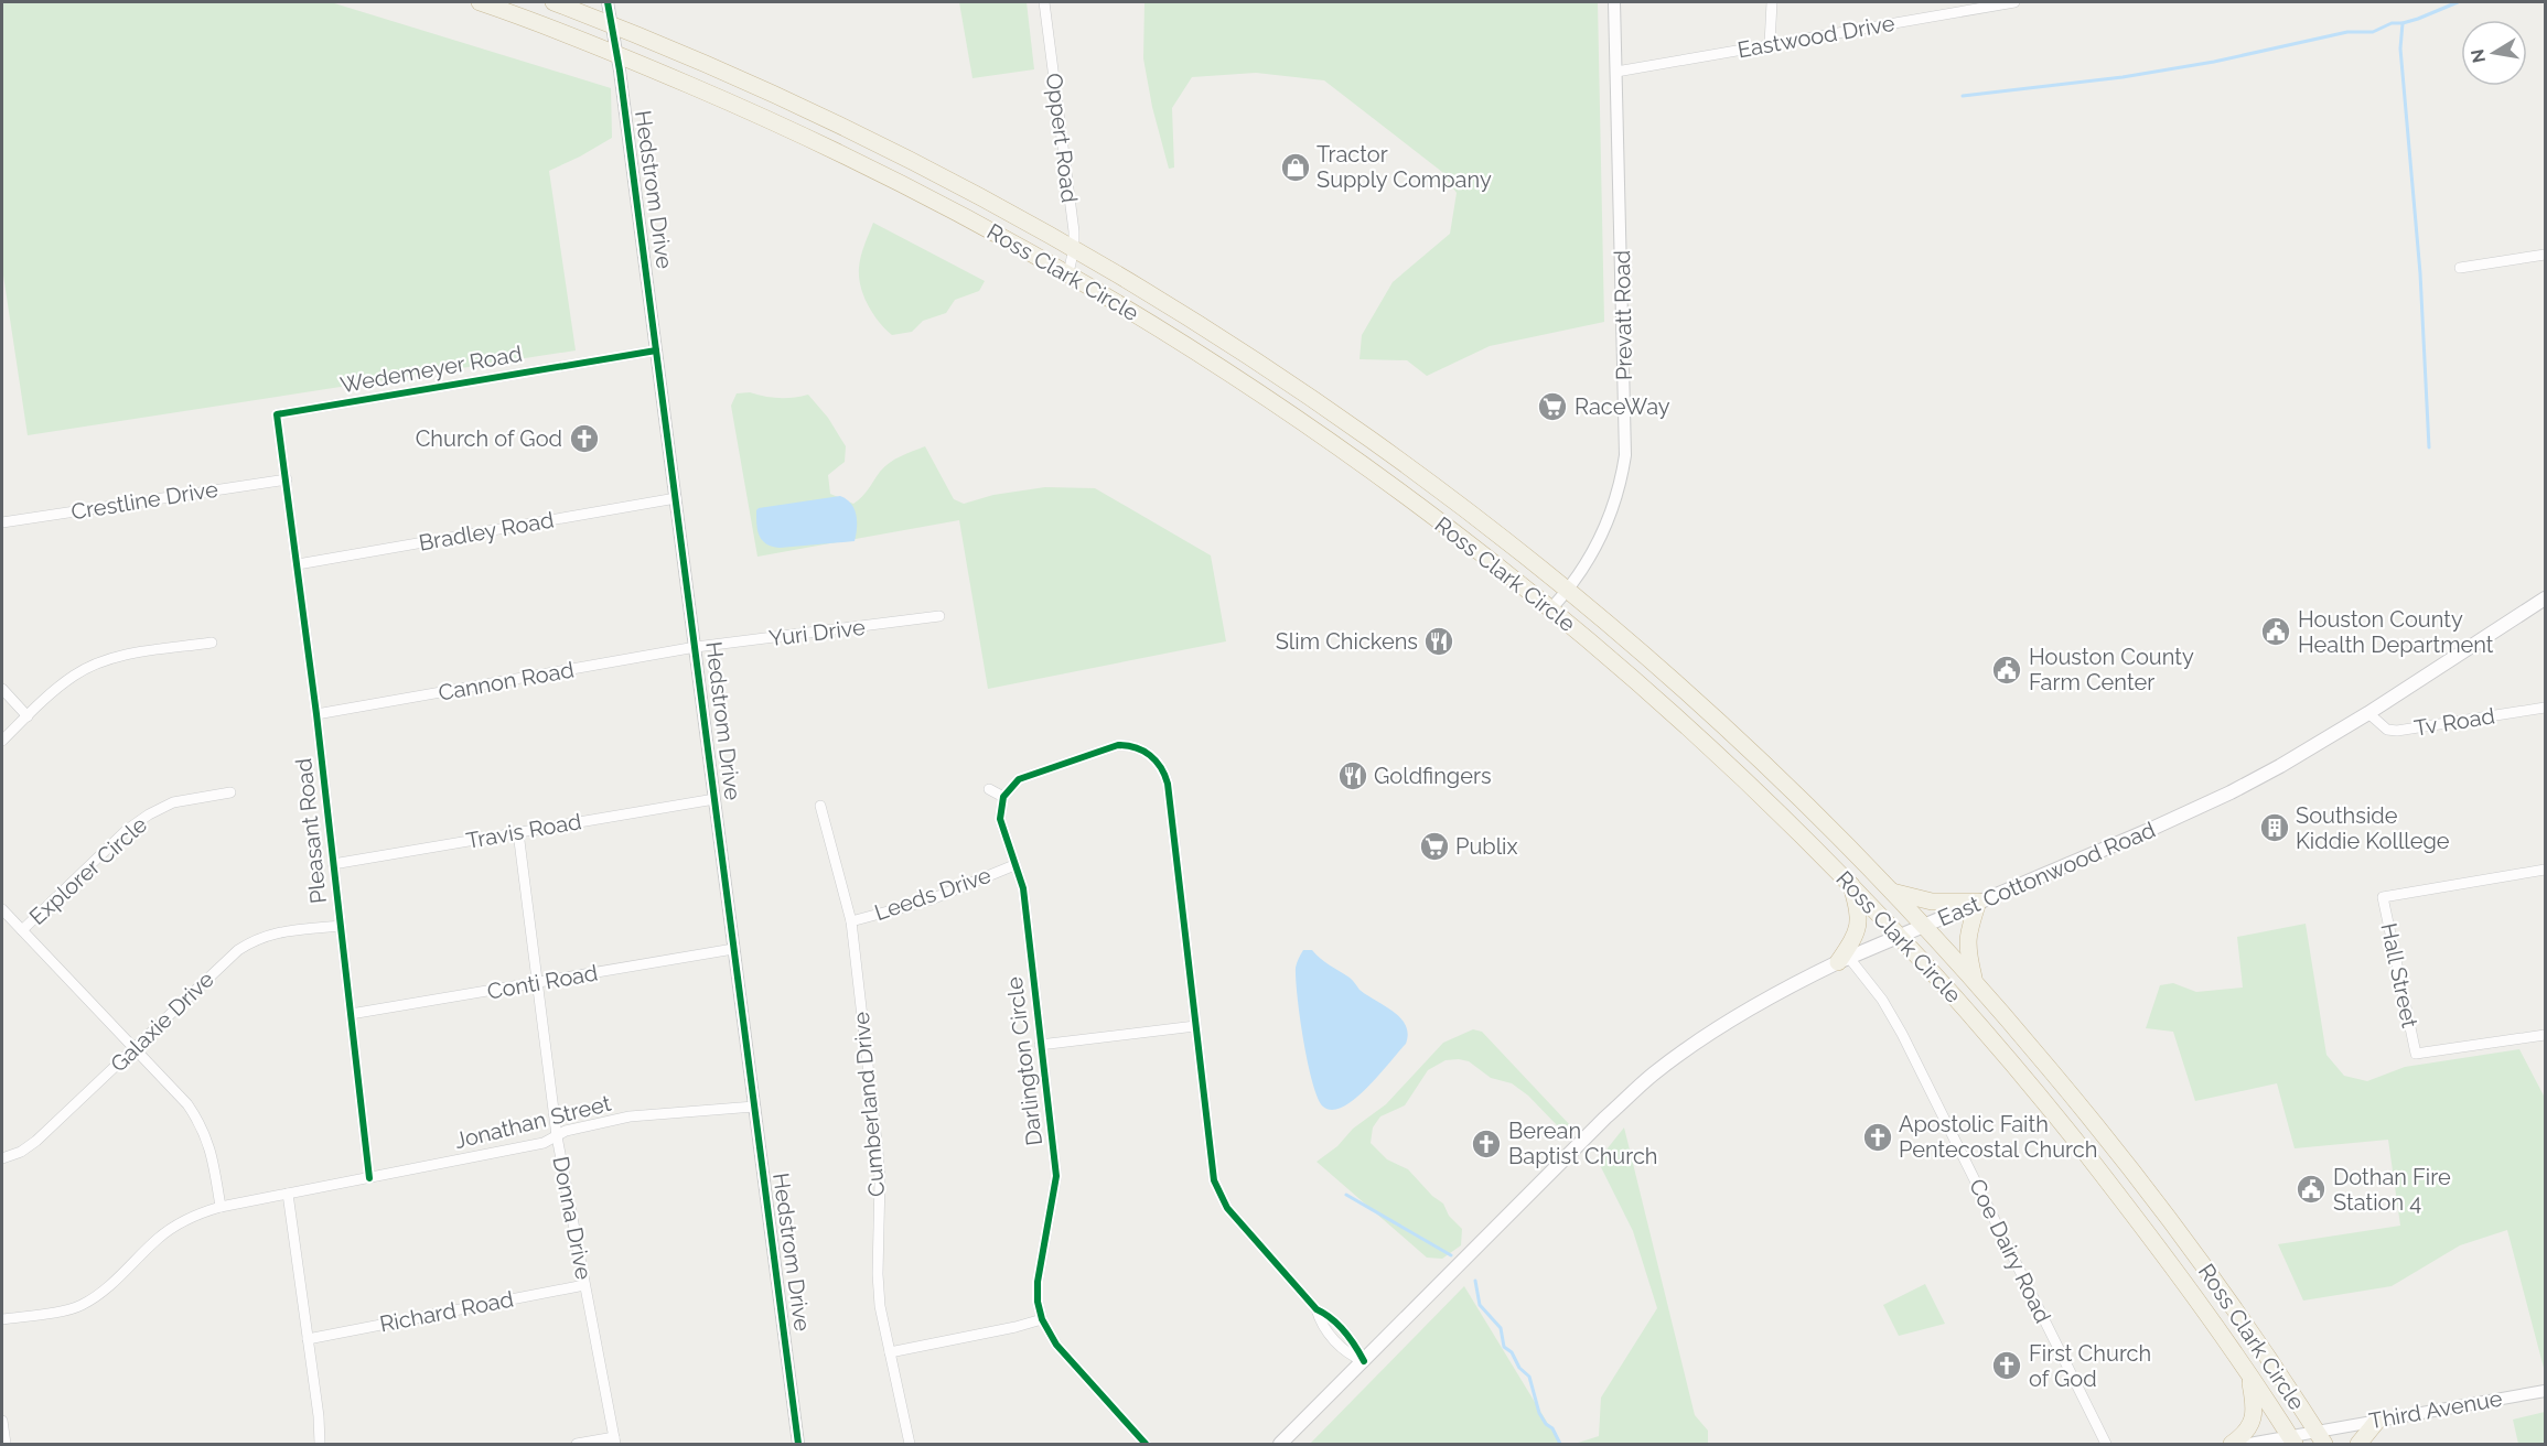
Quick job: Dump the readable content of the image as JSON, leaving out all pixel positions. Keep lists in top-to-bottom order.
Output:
{
  "streets": {
    "highway": ["Ross Clark Circle"],
    "main road": ["East Cottonwood Road"],
    "street": [
      "Eastwood Drive",
      "Oppert Road",
      "Hedstrom Drive",
      "Prevatt Road",
      "Wedemeyer Road",
      "Crestline Drive",
      "Bradley Road",
      "Yuri Drive",
      "Cannon Road",
      "Tv Road",
      "Pleasant Road",
      "Travis Road",
      "Explorer Circle",
      "Leeds Drive",
      "Hall Street",
      "Conti Road",
      "Galaxie Drive",
      "Darlington Circle",
      "Cumberland Drive",
      "Jonathan Street",
      "Donna Drive",
      "Coe Dairy Road",
      "Richard Road",
      "Third Avenue"
    ]
  },
  "crossings": [
    ["Eastwood Drive", "Prevatt Road"],
    ["Oppert Road", "Ross Clark Circle"],
    ["Hedstrom Drive", "Ross Clark Circle"],
    ["Hedstrom Drive", "Wedemeyer Road"],
    ["Hedstrom Drive", "Bradley Road"],
    ["Hedstrom Drive", "Yuri Drive"],
    ["Hedstrom Drive", "Cannon Road"],
    ["Hedstrom Drive", "Travis Road"],
    ["Hedstrom Drive", "Conti Road"],
    ["Hedstrom Drive", "Jonathan Street"],
    ["Ross Clark Circle", "Prevatt Road"],
    ["Ross Clark Circle", "East Cottonwood Road"],
    ["Ross Clark Circle", "Third Avenue"],
    ["Wedemeyer Road", "Crestline Drive"],
    ["Wedemeyer Road", "Pleasant Road"],
    ["Crestline Drive", "Pleasant Road"],
    ["Bradley Road", "Pleasant Road"],
    ["Yuri Drive", "Cannon Road"],
    ["Cannon Road", "Pleasant Road"],
    ["Tv Road", "East Cottonwood Road"],
    ["Pleasant Road", "Travis Road"],
    ["Pleasant Road", "Conti Road"],
    ["Pleasant Road", "Galaxie Drive"],
    ["Pleasant Road", "Jonathan Street"],
    ["Travis Road", "Donna Drive"],
    ["East Cottonwood Road", "Coe Dairy Road"],
    ["Leeds Drive", "Darlington Circle"],
    ["Leeds Drive", "Cumberland Drive"],
    ["Conti Road", "Donna Drive"],
    ["Jonathan Street", "Donna Drive"],
    ["Donna Drive", "Richard Road"]
  ],
  "places": {
    "shop": ["Tractor Supply Company"],
    "supermarket": ["RaceWay", "Publix"],
    "church": [
      "Church of God",
      "Apostolic Faith Pentecostal Church",
      "Berean Baptist Church",
      "First Church of God"
    ],
    "public building": ["Houston County Health Department", "Houston County Farm Center", "Dothan Fire Station 4"],
    "restaurant": ["Slim Chickens", "Goldfingers"],
    "building": ["Southside Kiddie Kolllege"]
  },
  "north": "left"
}
